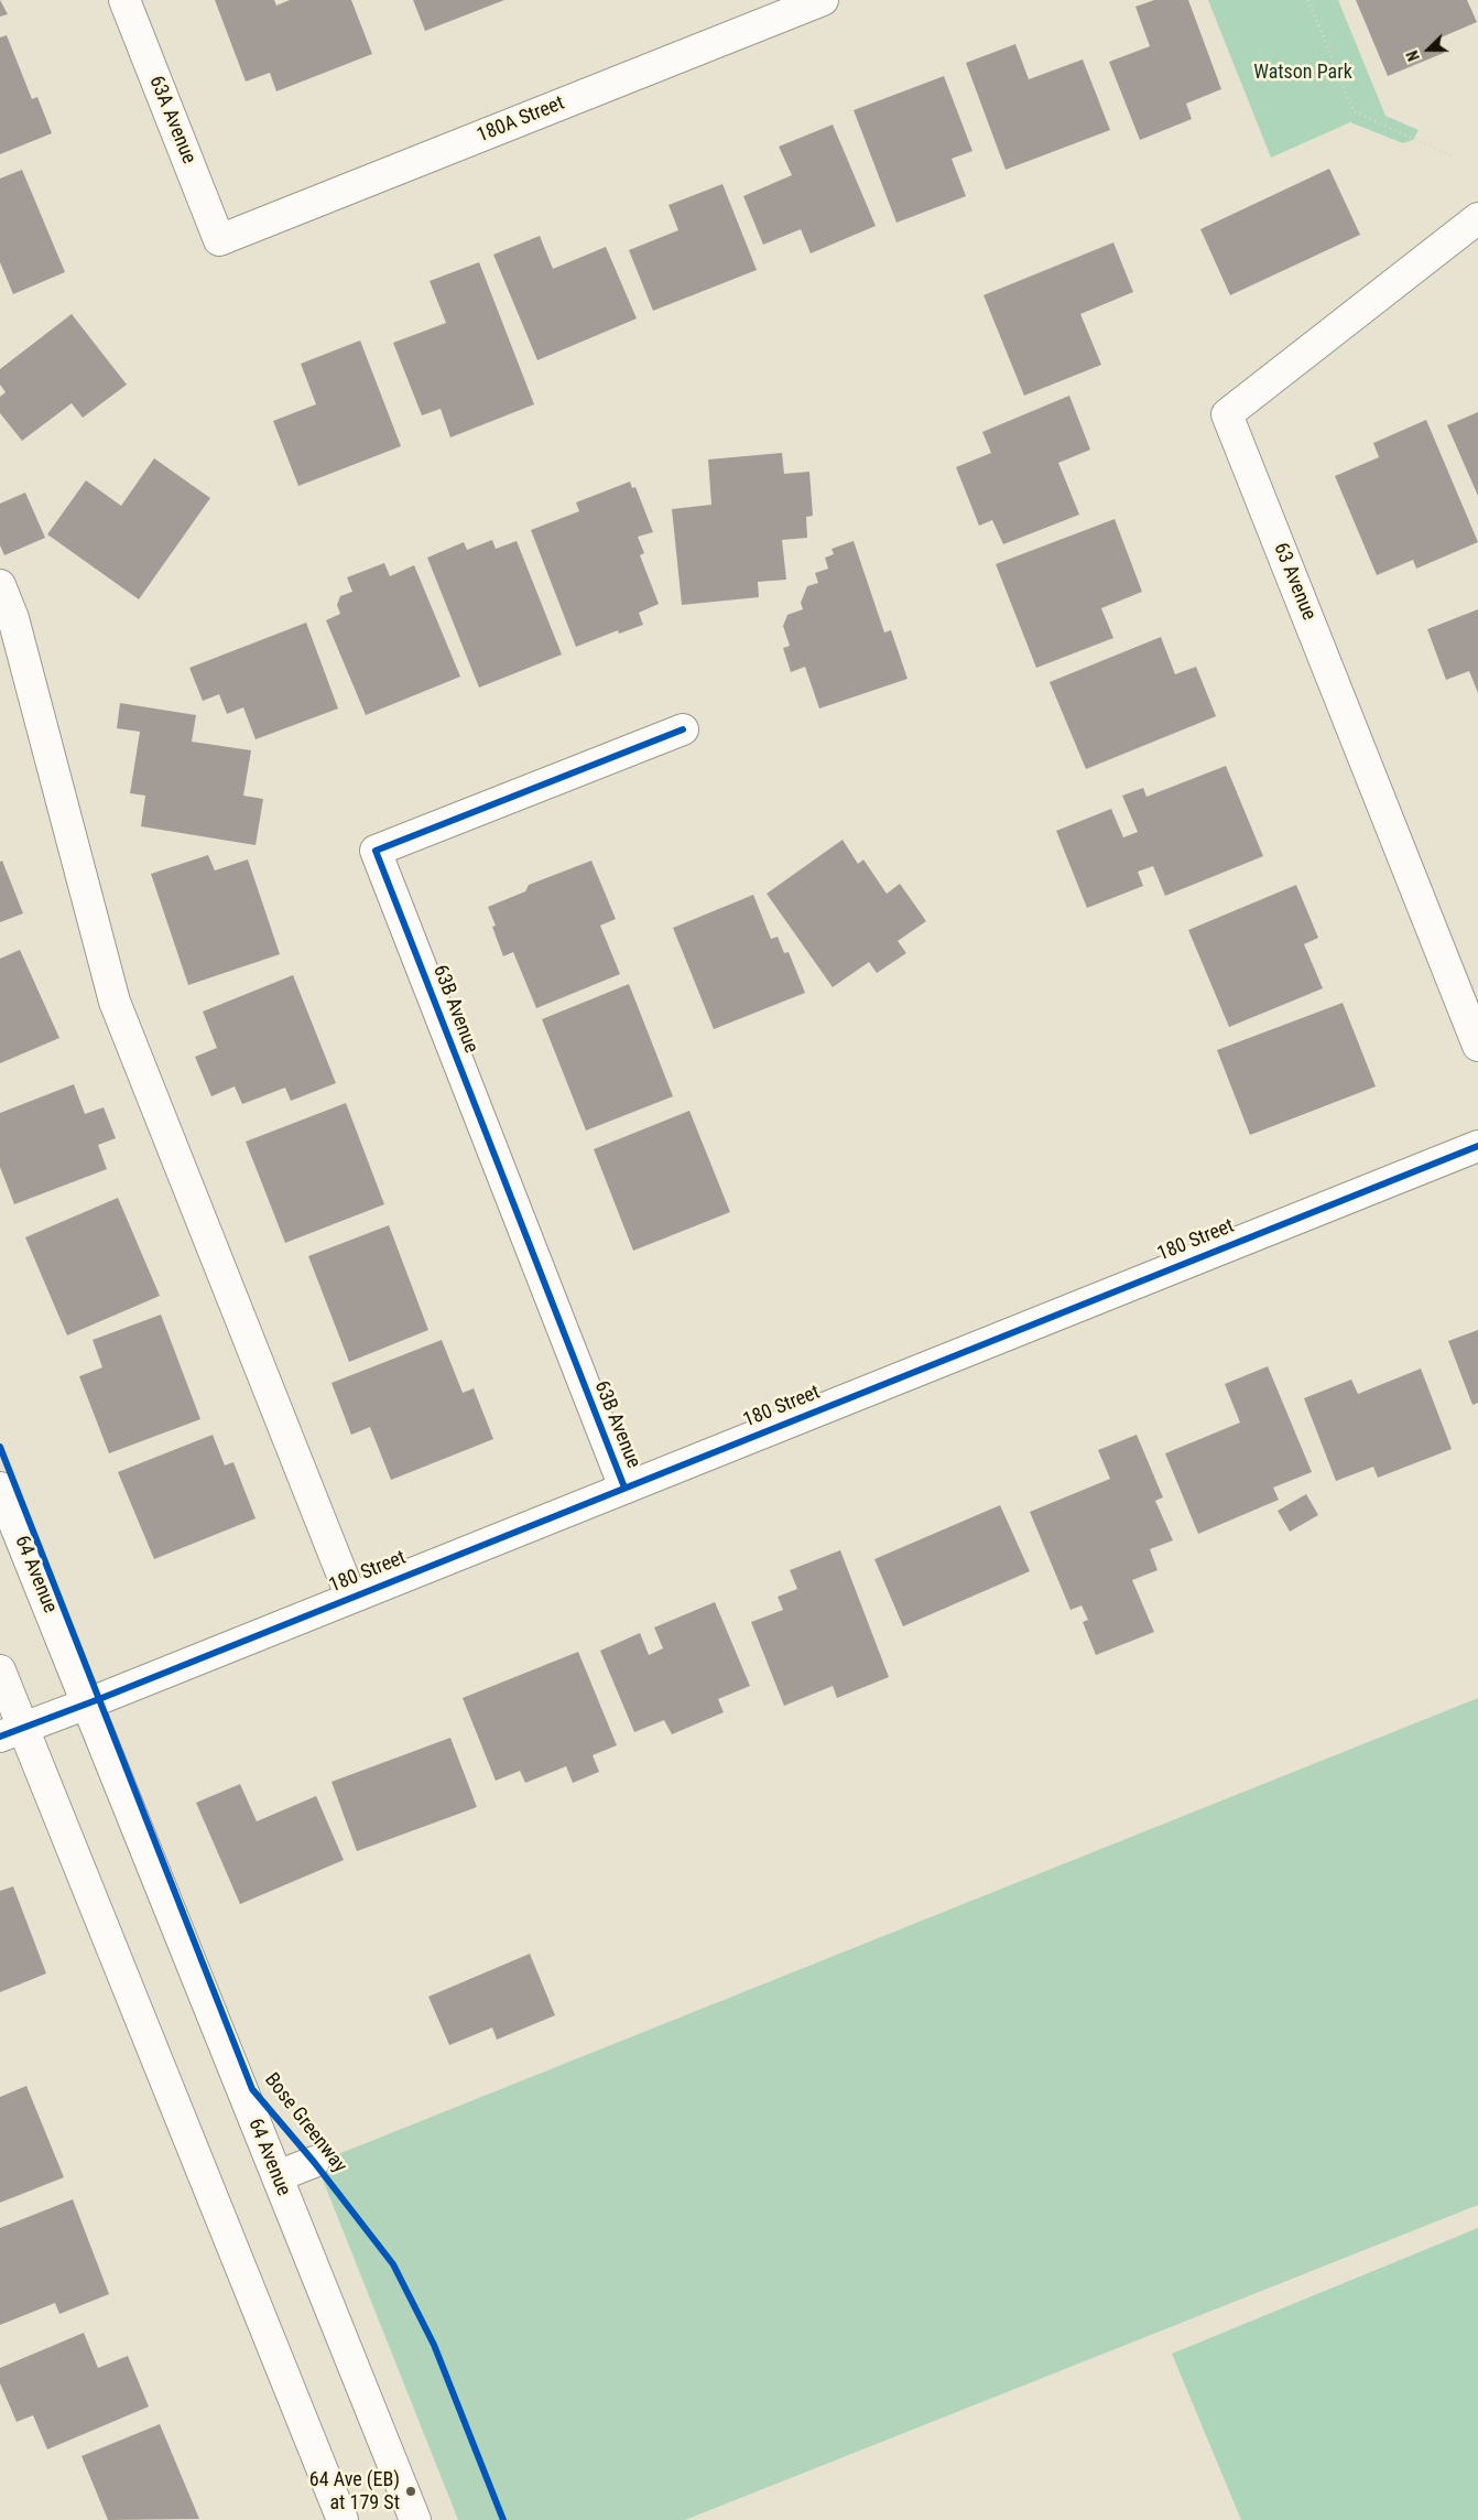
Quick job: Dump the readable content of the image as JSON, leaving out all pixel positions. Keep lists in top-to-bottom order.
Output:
{
  "streets": {
    "street": [
      "63A Avenue",
      "180A Street",
      "63 Avenue",
      "63B Avenue",
      "180 Street",
      "64 Avenue"
    ],
    "cycle path": ["Bose Greenway"]
  },
  "crossings": [
    ["63A Avenue", "180A Street"],
    ["63B Avenue", "180 Street"],
    ["180 Street", "64 Avenue"]
  ],
  "parks": ["Watson Park"],
  "places": ["64 Ave (EB) at 179 St"],
  "north": "left"
}
